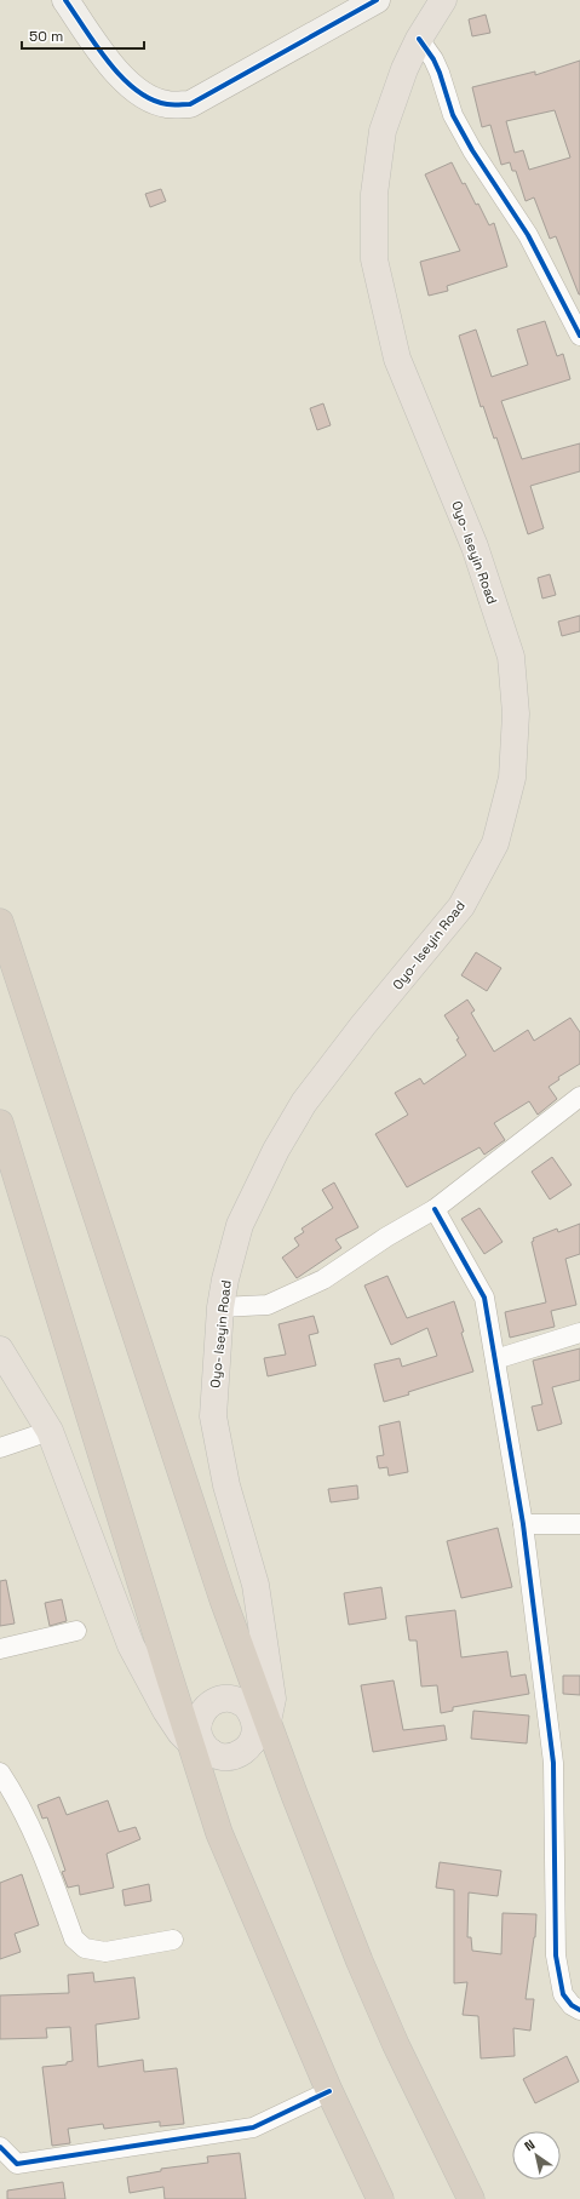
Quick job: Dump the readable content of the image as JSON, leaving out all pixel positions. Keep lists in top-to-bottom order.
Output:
{
  "streets": {
    "main road": ["Oyo- Iseyin Road"]
  },
  "scale_bar": "50 m",
  "north": "top left"
}
